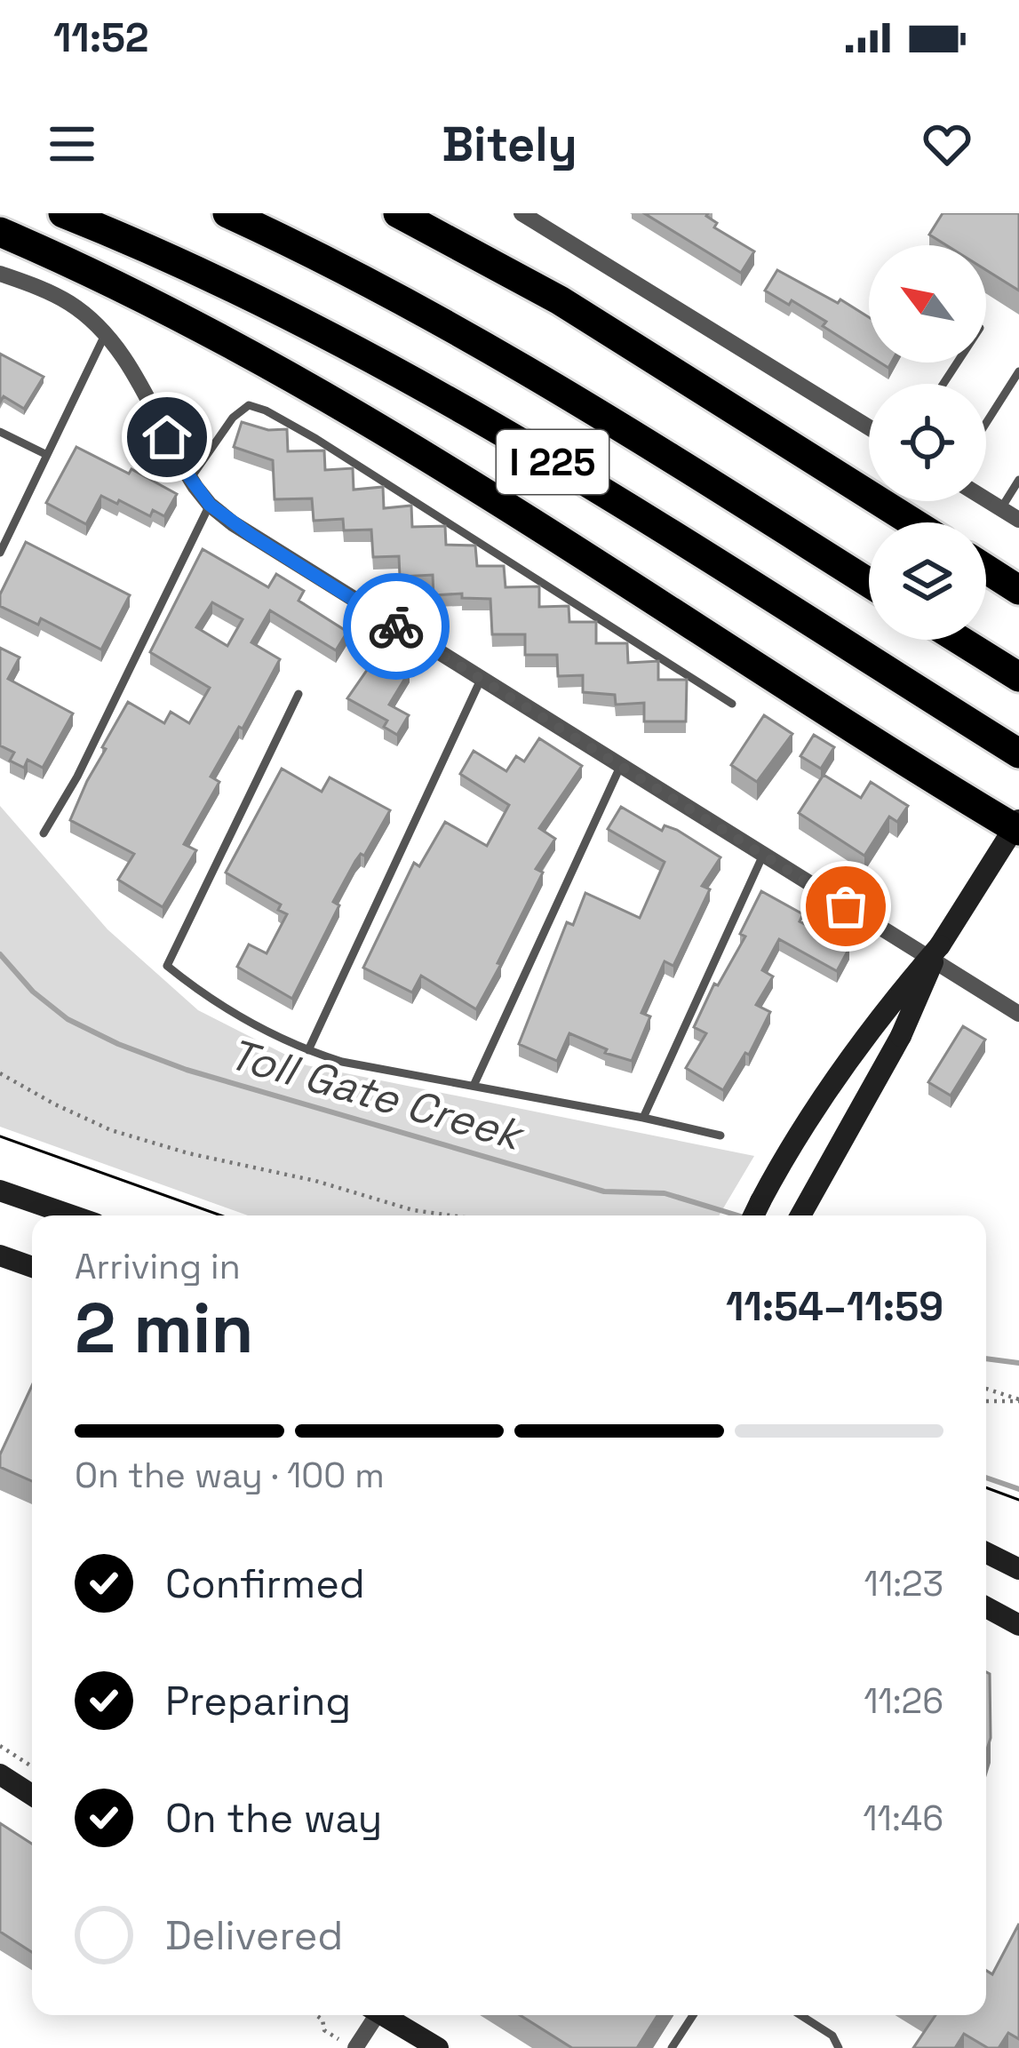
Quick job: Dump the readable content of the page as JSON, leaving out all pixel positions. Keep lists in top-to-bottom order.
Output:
{
  "streets": {
    "highway": ["I 225"]
  },
  "water": ["Toll Gate Creek"],
  "north": "top left",
  "page": {
    "status": "11:52",
    "header": "Bitely",
    "heading": ["2 min", "Arriving in", "11:54–11:59"],
    "bar": "On the way · 100 m",
    "list": [
      ["Confirmed", "11:23"],
      ["Preparing", "11:26"],
      ["On the way", "11:46"],
      "Delivered"
    ]
  }
}
